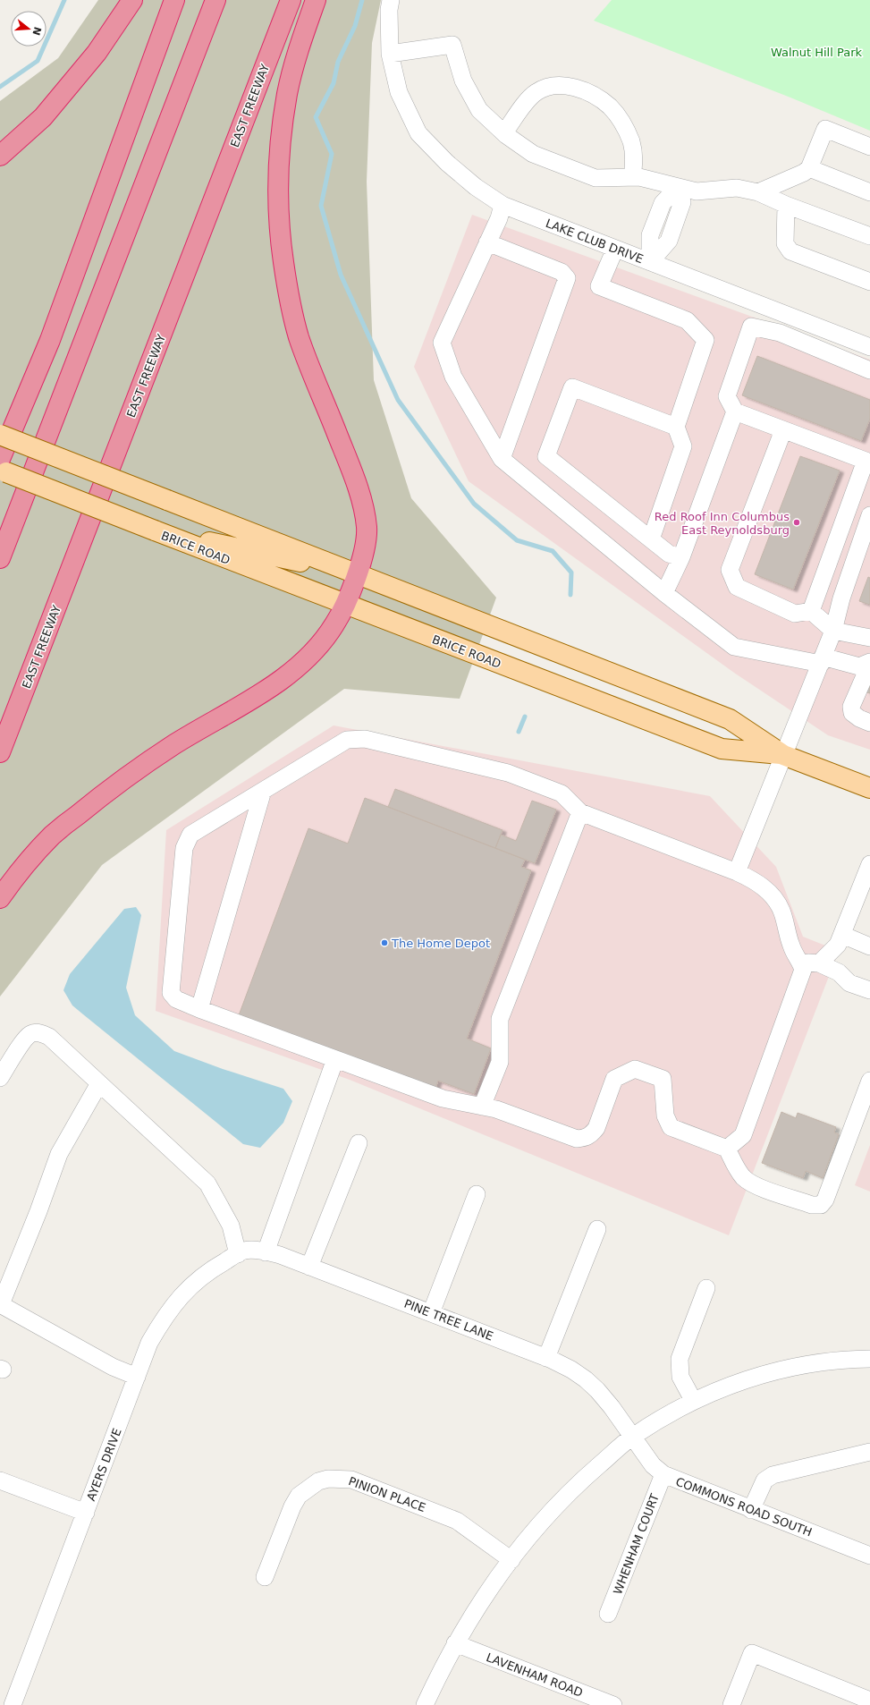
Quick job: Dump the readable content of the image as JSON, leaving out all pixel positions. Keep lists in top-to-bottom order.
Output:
{
  "streets": {
    "highway": ["EAST FREEWAY"],
    "main road": ["BRICE ROAD"],
    "street": [
      "LAKE CLUB DRIVE",
      "PINE TREE LANE",
      "AYERS DRIVE",
      "PINION PLACE",
      "COMMONS ROAD SOUTH",
      "WHENHAM COURT",
      "LAVENHAM ROAD"
    ]
  },
  "crossings": [
    ["PINE TREE LANE", "AYERS DRIVE"],
    ["PINE TREE LANE", "COMMONS ROAD SOUTH"],
    ["COMMONS ROAD SOUTH", "WHENHAM COURT"]
  ],
  "parks": ["Walnut Hill Park"],
  "places": ["Red Roof Inn Columbus East Reynoldsburg", "The Home Depot"],
  "north": "right"
}
